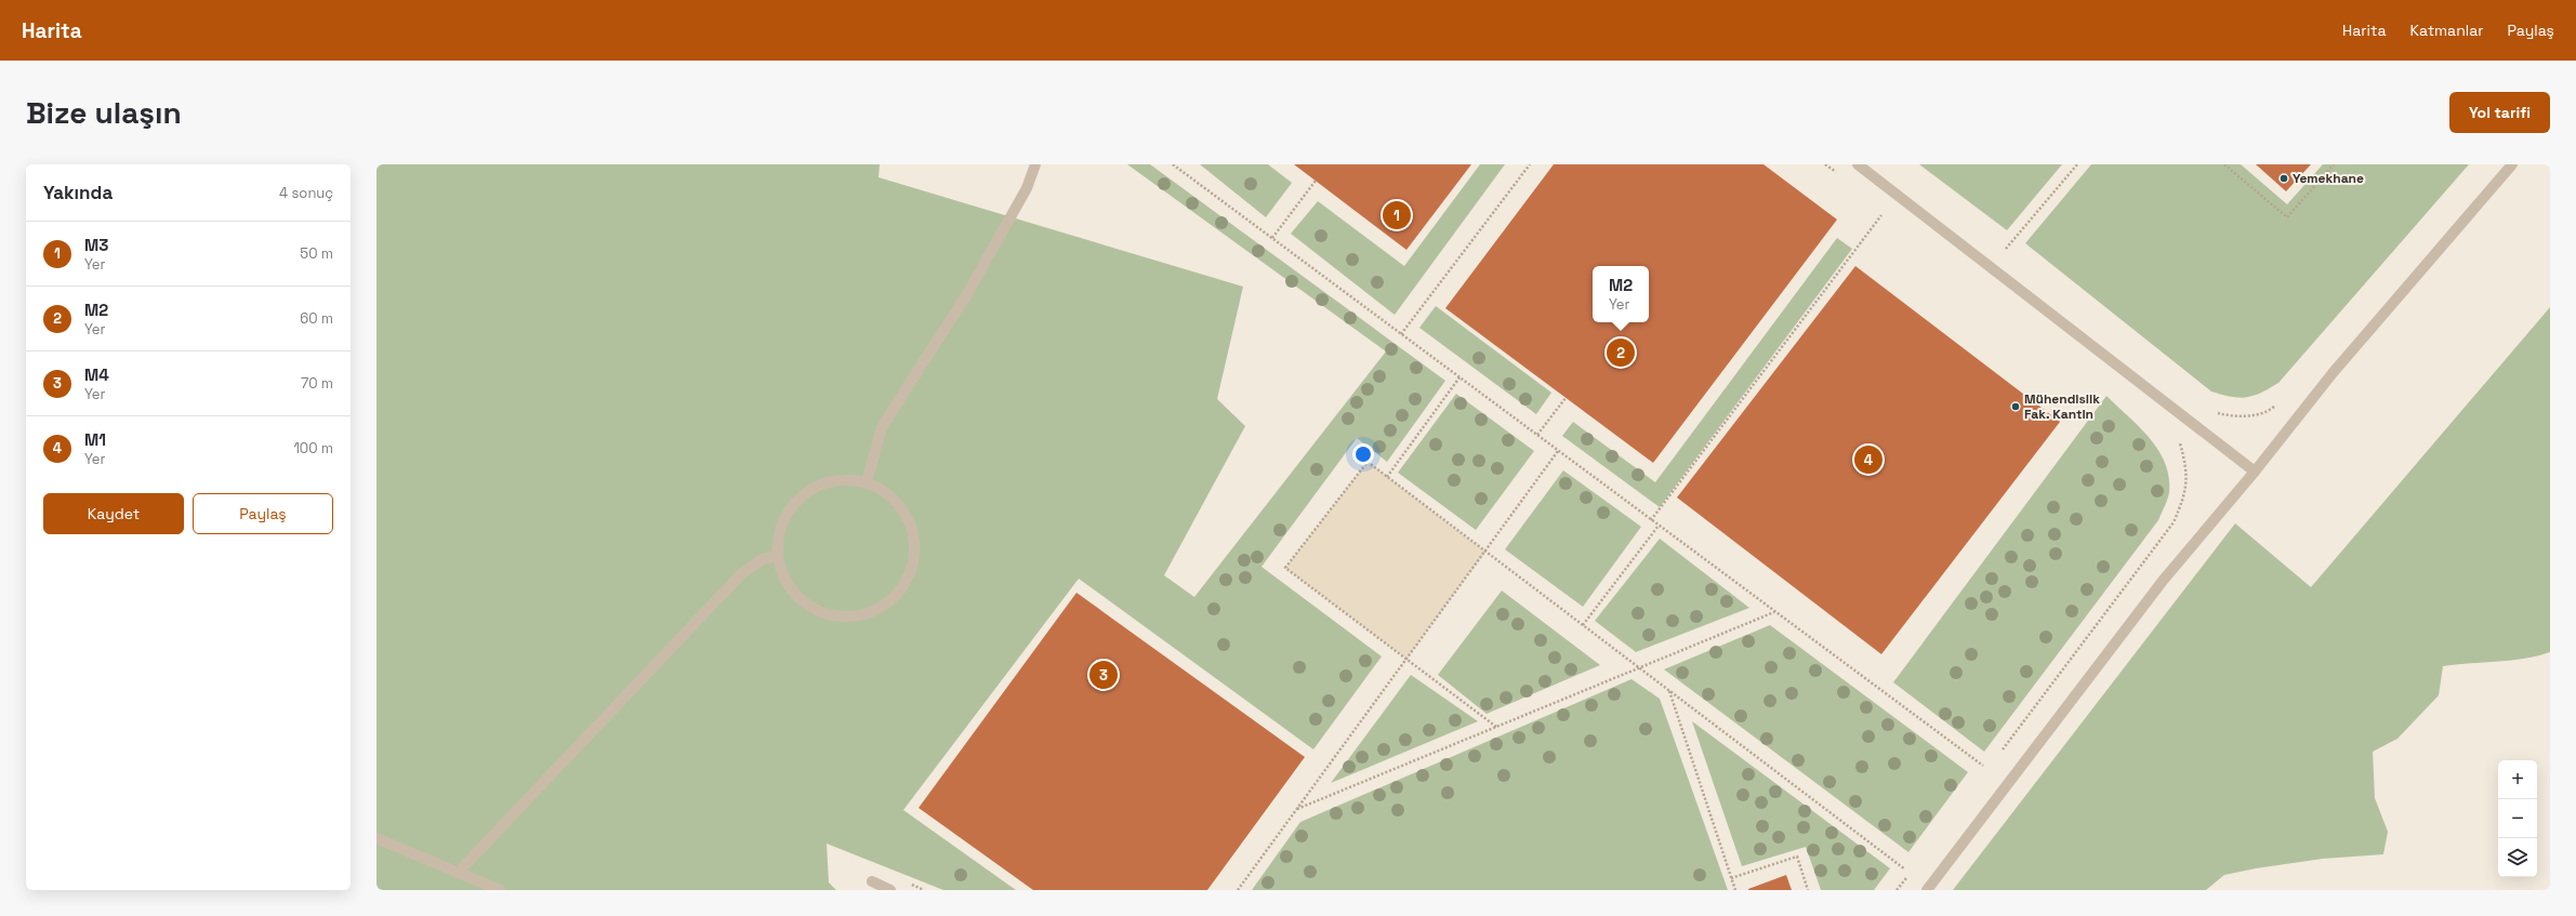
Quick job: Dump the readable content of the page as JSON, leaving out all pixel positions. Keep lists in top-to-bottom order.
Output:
{
  "places": ["Yemekhane", "Mühendislik Fak. Kantin"],
  "page": {
    "header": "Harita",
    "nav": ["Harita", "Katmanlar", "Paylaş"],
    "buttons": [
      "Yol tarifi",
      ["Kaydet", "Paylaş"]
    ],
    "title": "Bize ulaşın",
    "heading": ["Yakında", "4 sonuç"],
    "pins": [
      "1",
      "2",
      "4",
      "3"
    ],
    "list": [
      {
        "mark": "1",
        "name": "M3",
        "note": "Yer",
        "value": "50 m"
      },
      {
        "mark": "2",
        "name": "M2",
        "note": "Yer",
        "value": "60 m"
      },
      {
        "mark": "3",
        "name": "M4",
        "note": "Yer",
        "value": "70 m"
      },
      {
        "mark": "4",
        "name": "M1",
        "note": "Yer",
        "value": "100 m"
      }
    ],
    "popup": ["M2", "Yer"],
    "map_buttons": ["+", "−"]
  }
}
